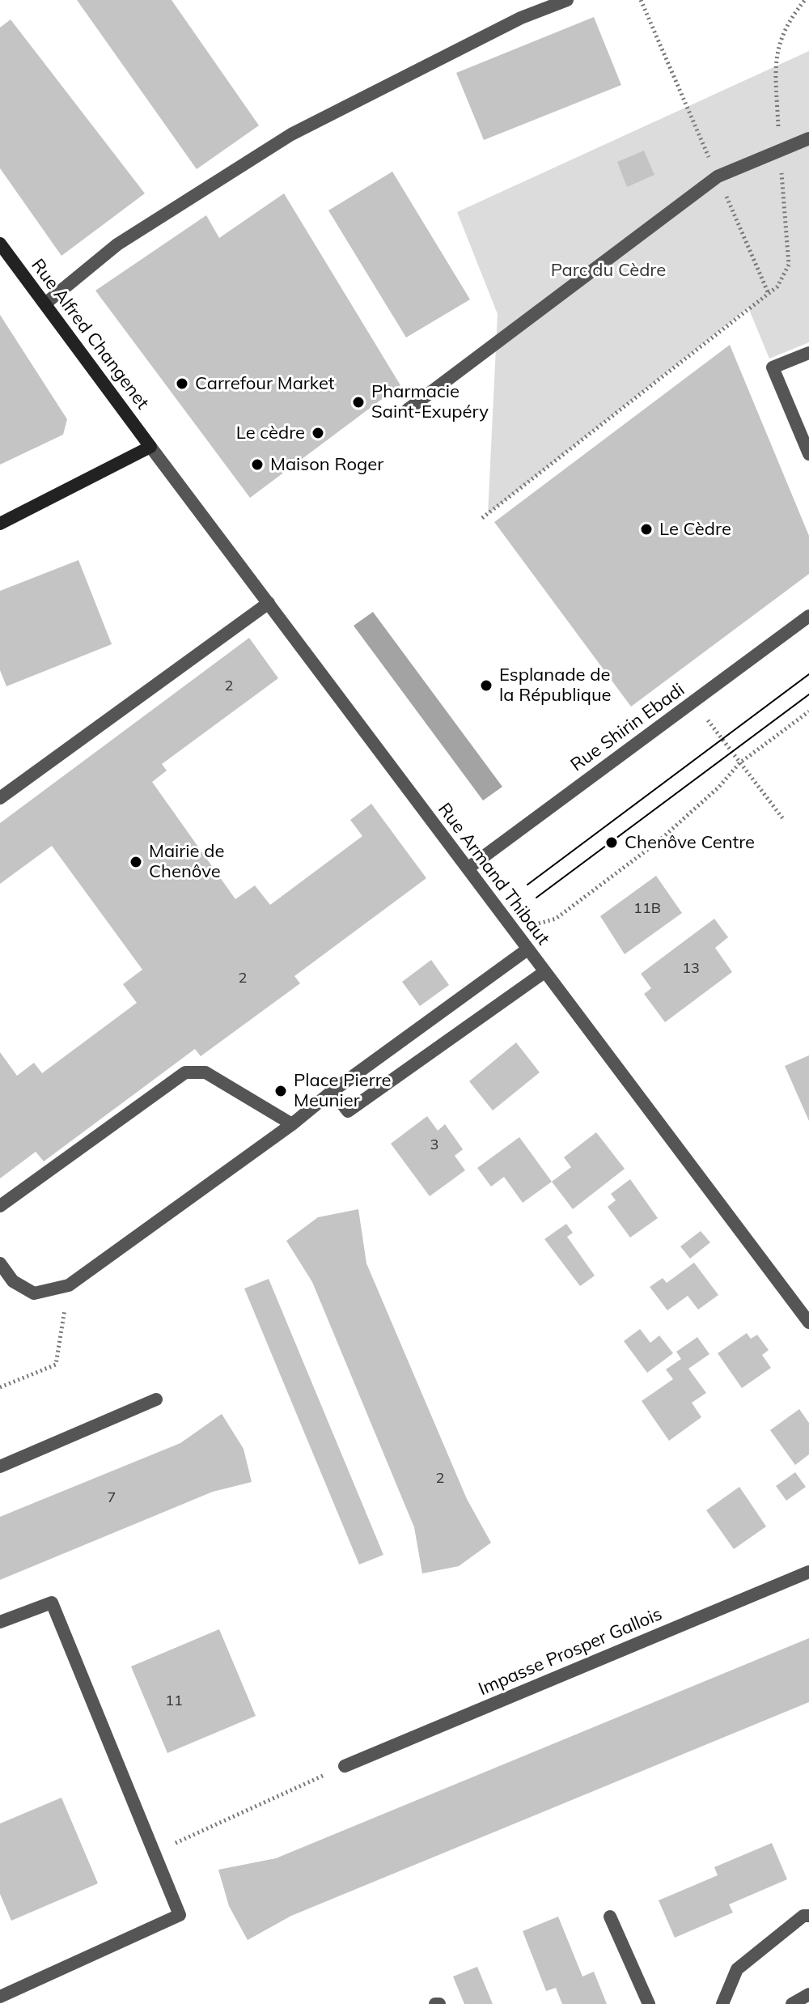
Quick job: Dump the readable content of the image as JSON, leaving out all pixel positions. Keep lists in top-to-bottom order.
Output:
{
  "streets": {
    "street": [
      "Rue Alfred Changenet",
      "Rue Shirin Ebadi",
      "Rue Armand Thibaut",
      "Impasse Prosper Gallois"
    ]
  },
  "crossings": [
    ["Rue Alfred Changenet", "Rue Armand Thibaut"],
    ["Rue Shirin Ebadi", "Rue Armand Thibaut"]
  ],
  "parks": ["Parc du Cèdre"],
  "places": [
    "Carrefour Market",
    "Pharmacie Saint-Exupéry",
    "Le cèdre",
    "Maison Roger",
    "Le Cèdre",
    "Esplanade de la République",
    "Chenôve Centre",
    "Mairie de Chenôve",
    "Place Pierre Meunier"
  ],
  "house_numbers": [
    "2",
    "11B",
    "13",
    "2",
    "3",
    "2",
    "7",
    "11"
  ]
}
